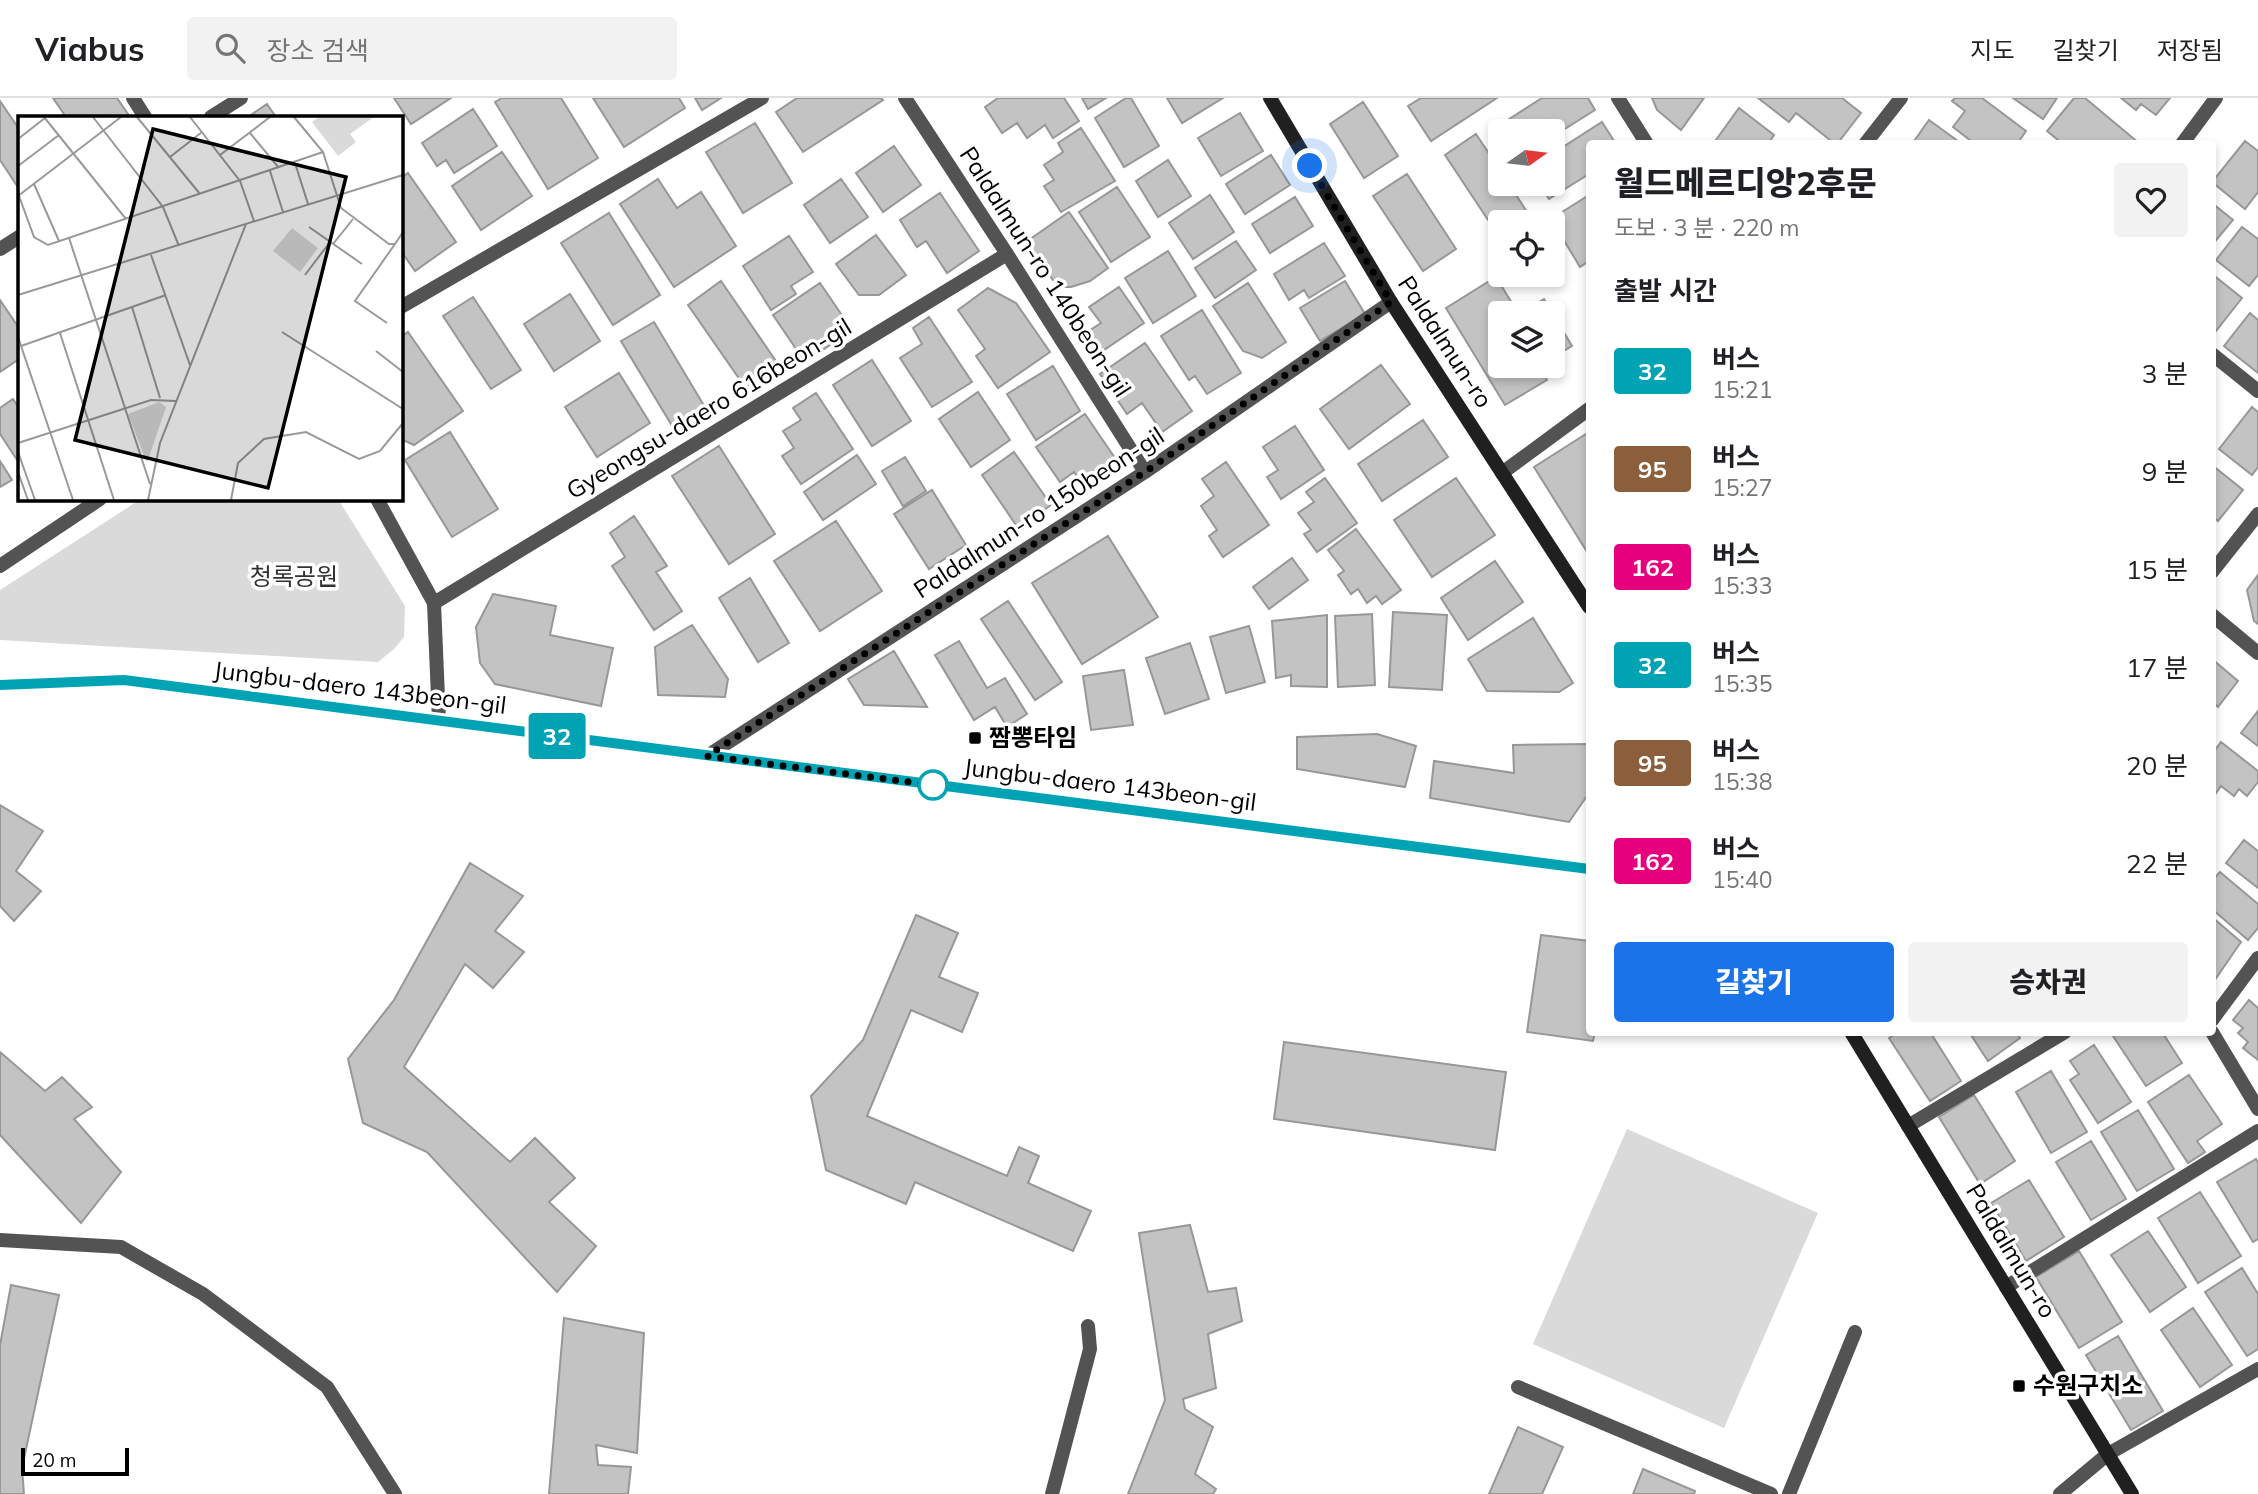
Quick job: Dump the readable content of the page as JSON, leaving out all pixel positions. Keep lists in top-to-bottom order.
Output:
{
  "streets": {
    "street": [
      "Paldalmun-ro 140beon-gil",
      "Paldalmun-ro",
      "Gyeongsu-daero 616beon-gil",
      "Paldalmun-ro 150beon-gil",
      "Jungbu-daero 143beon-gil"
    ]
  },
  "crossings": [
    ["Paldalmun-ro 140beon-gil", "Gyeongsu-daero 616beon-gil"],
    ["Paldalmun-ro 140beon-gil", "Paldalmun-ro 150beon-gil"],
    ["Paldalmun-ro", "Paldalmun-ro 150beon-gil"],
    ["Paldalmun-ro 150beon-gil", "Jungbu-daero 143beon-gil"]
  ],
  "parks": ["청록공원"],
  "places": {
    "transit": ["짬뽕타임", "수원구치소"]
  },
  "lines": ["bus line 32"],
  "scale_bar": "20 m",
  "north": "right",
  "page": {
    "header": "Viabus",
    "search": "장소 검색",
    "nav": ["지도", "길찾기", "저장됨"],
    "on_map": "32",
    "heading": [
      ["월드메르디앙2후문", "도보 · 3 분 · 220 m"],
      "출발 시간"
    ],
    "list": [
      {
        "mark": "32",
        "name": "버스",
        "note": "15:21",
        "value": "3 분"
      },
      {
        "mark": "95",
        "name": "버스",
        "note": "15:27",
        "value": "9 분"
      },
      {
        "mark": "162",
        "name": "버스",
        "note": "15:33",
        "value": "15 분"
      },
      {
        "mark": "32",
        "name": "버스",
        "note": "15:35",
        "value": "17 분"
      },
      {
        "mark": "95",
        "name": "버스",
        "note": "15:38",
        "value": "20 분"
      },
      {
        "mark": "162",
        "name": "버스",
        "note": "15:40",
        "value": "22 분"
      }
    ],
    "buttons": ["길찾기", "승차권"],
    "scale": "20 m"
  }
}
